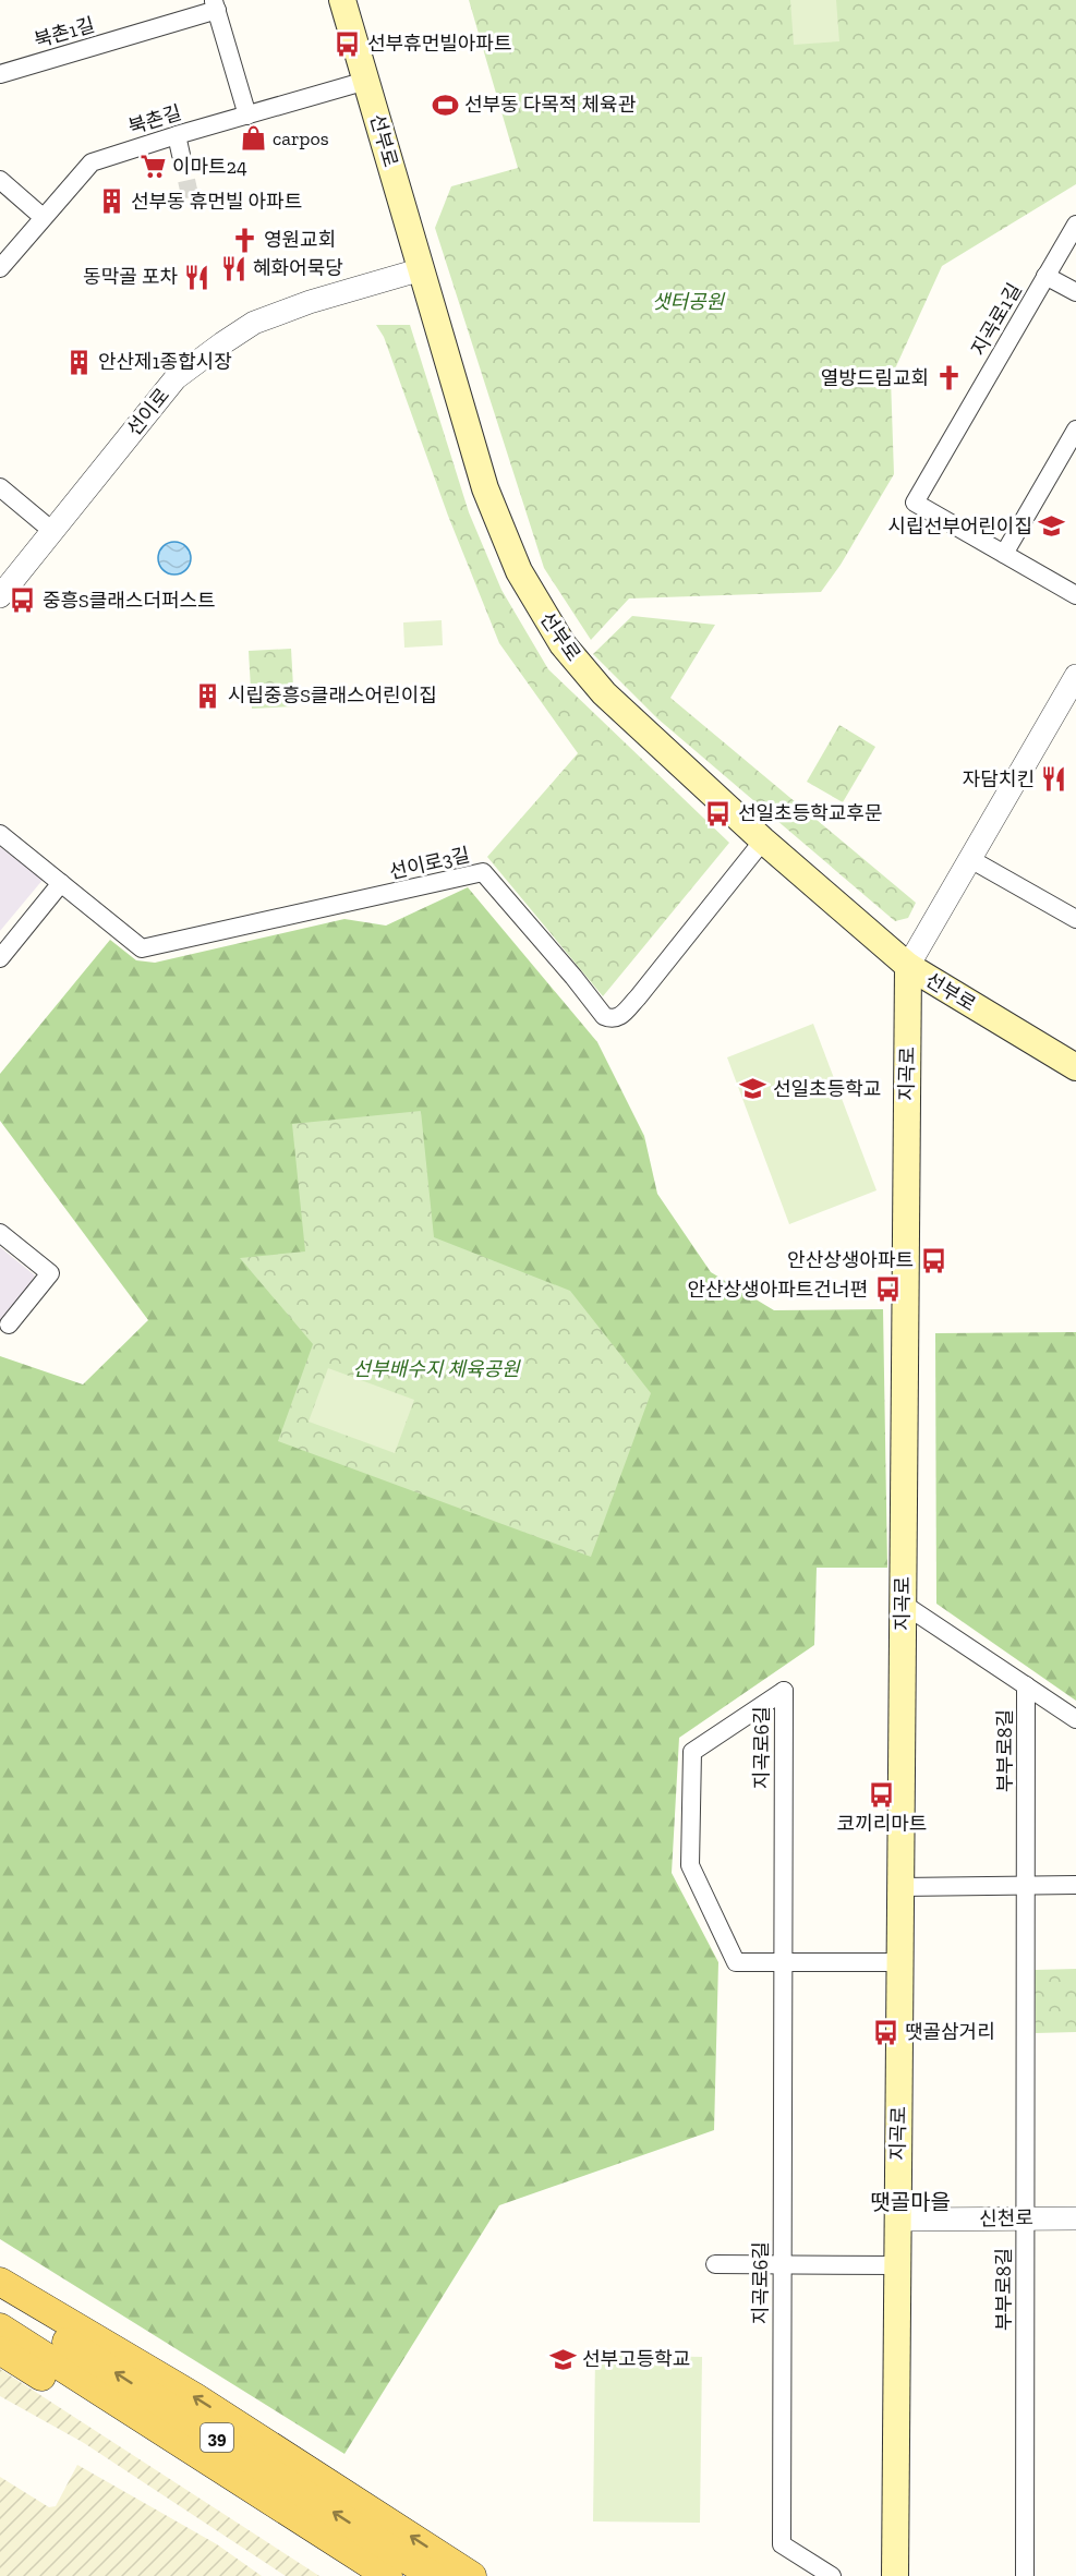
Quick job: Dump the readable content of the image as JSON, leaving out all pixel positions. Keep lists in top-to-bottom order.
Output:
{
  "streets": {
    "main road": ["선부로", "지곡로", "39"],
    "street": [
      "북촌1길",
      "북촌길",
      "지곡로1길",
      "선이로",
      "선이로3길",
      "지곡로6길",
      "부부로8길",
      "신천로"
    ]
  },
  "crossings": [
    ["북촌길", "선부로"],
    ["선부로", "선이로"],
    ["선부로", "선이로3길"],
    ["선부로", "지곡로"],
    ["지곡로", "부부로8길"],
    ["지곡로", "신천로"],
    ["부부로8길", "신천로"]
  ],
  "districts": ["땟골마을"],
  "parks": ["샛터공원", "선부배수지 체육공원"],
  "places": {
    "bus stop": [
      "선부휴먼빌아파트",
      "중흥S클래스더퍼스트",
      "선일초등학교후문",
      "안산상생아파트",
      "안산상생아파트건너편",
      "코끼리마트",
      "땟골삼거리"
    ],
    "sports": ["선부동 다목적 체육관"],
    "shop": ["carpos"],
    "supermarket": ["이마트24"],
    "building": ["선부동 휴먼빌 아파트", "안산제1종합시장", "시립중흥S클래스어린이집"],
    "church": ["영원교회", "열방드림교회"],
    "restaurant": ["혜화어묵당", "동막골 포차", "자담치킨"],
    "school or university": ["시립선부어린이집", "선일초등학교", "선부고등학교"]
  }
}
